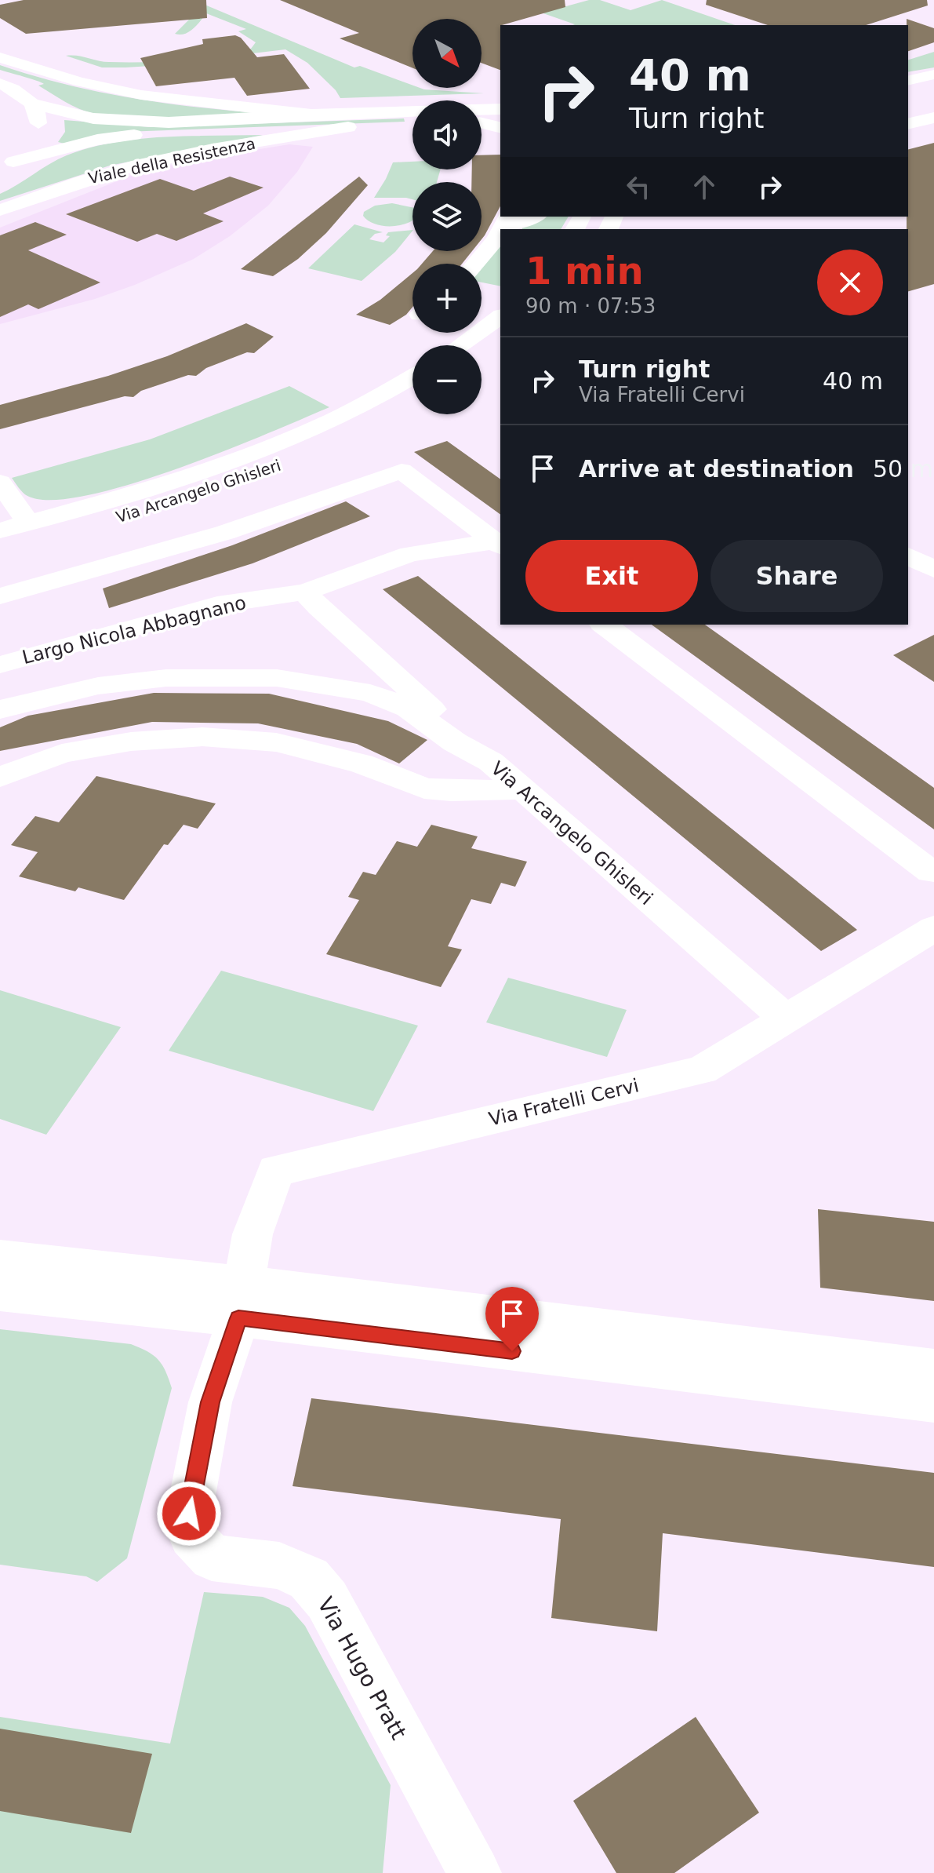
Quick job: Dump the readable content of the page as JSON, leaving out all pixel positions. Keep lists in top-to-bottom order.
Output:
{
  "streets": {
    "street": [
      "Viale della Resistenza",
      "Via Arcangelo Ghisleri",
      "Largo Nicola Abbagnano",
      "Via Fratelli Cervi",
      "Via Hugo Pratt"
    ]
  },
  "crossings": [
    ["Via Arcangelo Ghisleri", "Via Fratelli Cervi"],
    ["Via Fratelli Cervi", "Via Hugo Pratt"]
  ],
  "north": "bottom right",
  "page": {
    "map_buttons": ["+", "−"],
    "turn": ["40 m", "Turn right"],
    "heading": ["1 min", "90 m · 07:53"],
    "list": [
      {
        "name": "Turn right",
        "note": "Via Fratelli Cervi",
        "value": "40 m"
      },
      {
        "name": "Arrive at destination",
        "value": "50 m"
      }
    ],
    "buttons": ["Exit", "Share"]
  }
}
